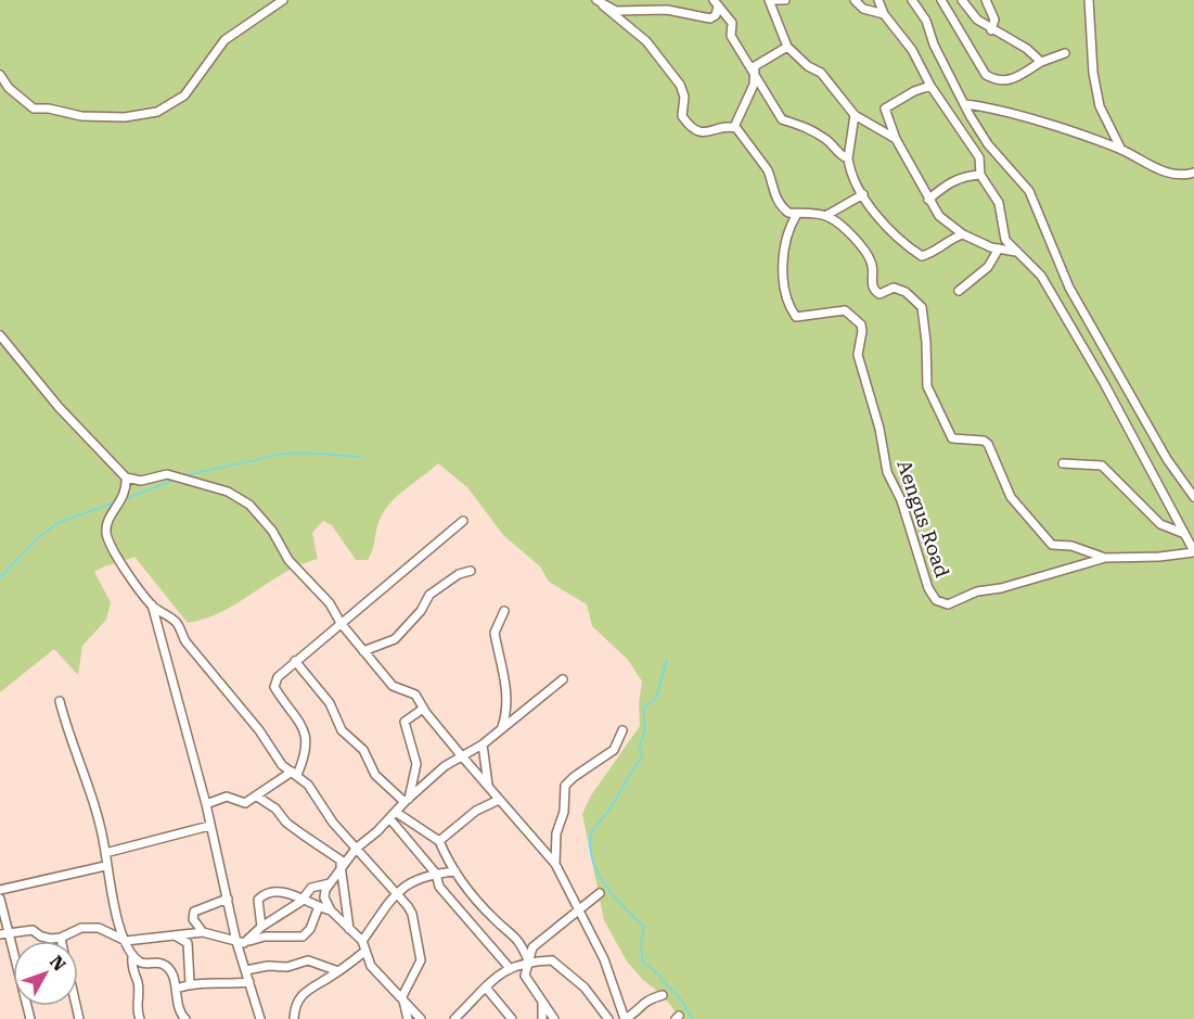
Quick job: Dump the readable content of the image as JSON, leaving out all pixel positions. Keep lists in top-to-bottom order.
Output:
{
  "streets": {
    "street": ["Aengus Road"]
  },
  "north": "top right"
}
